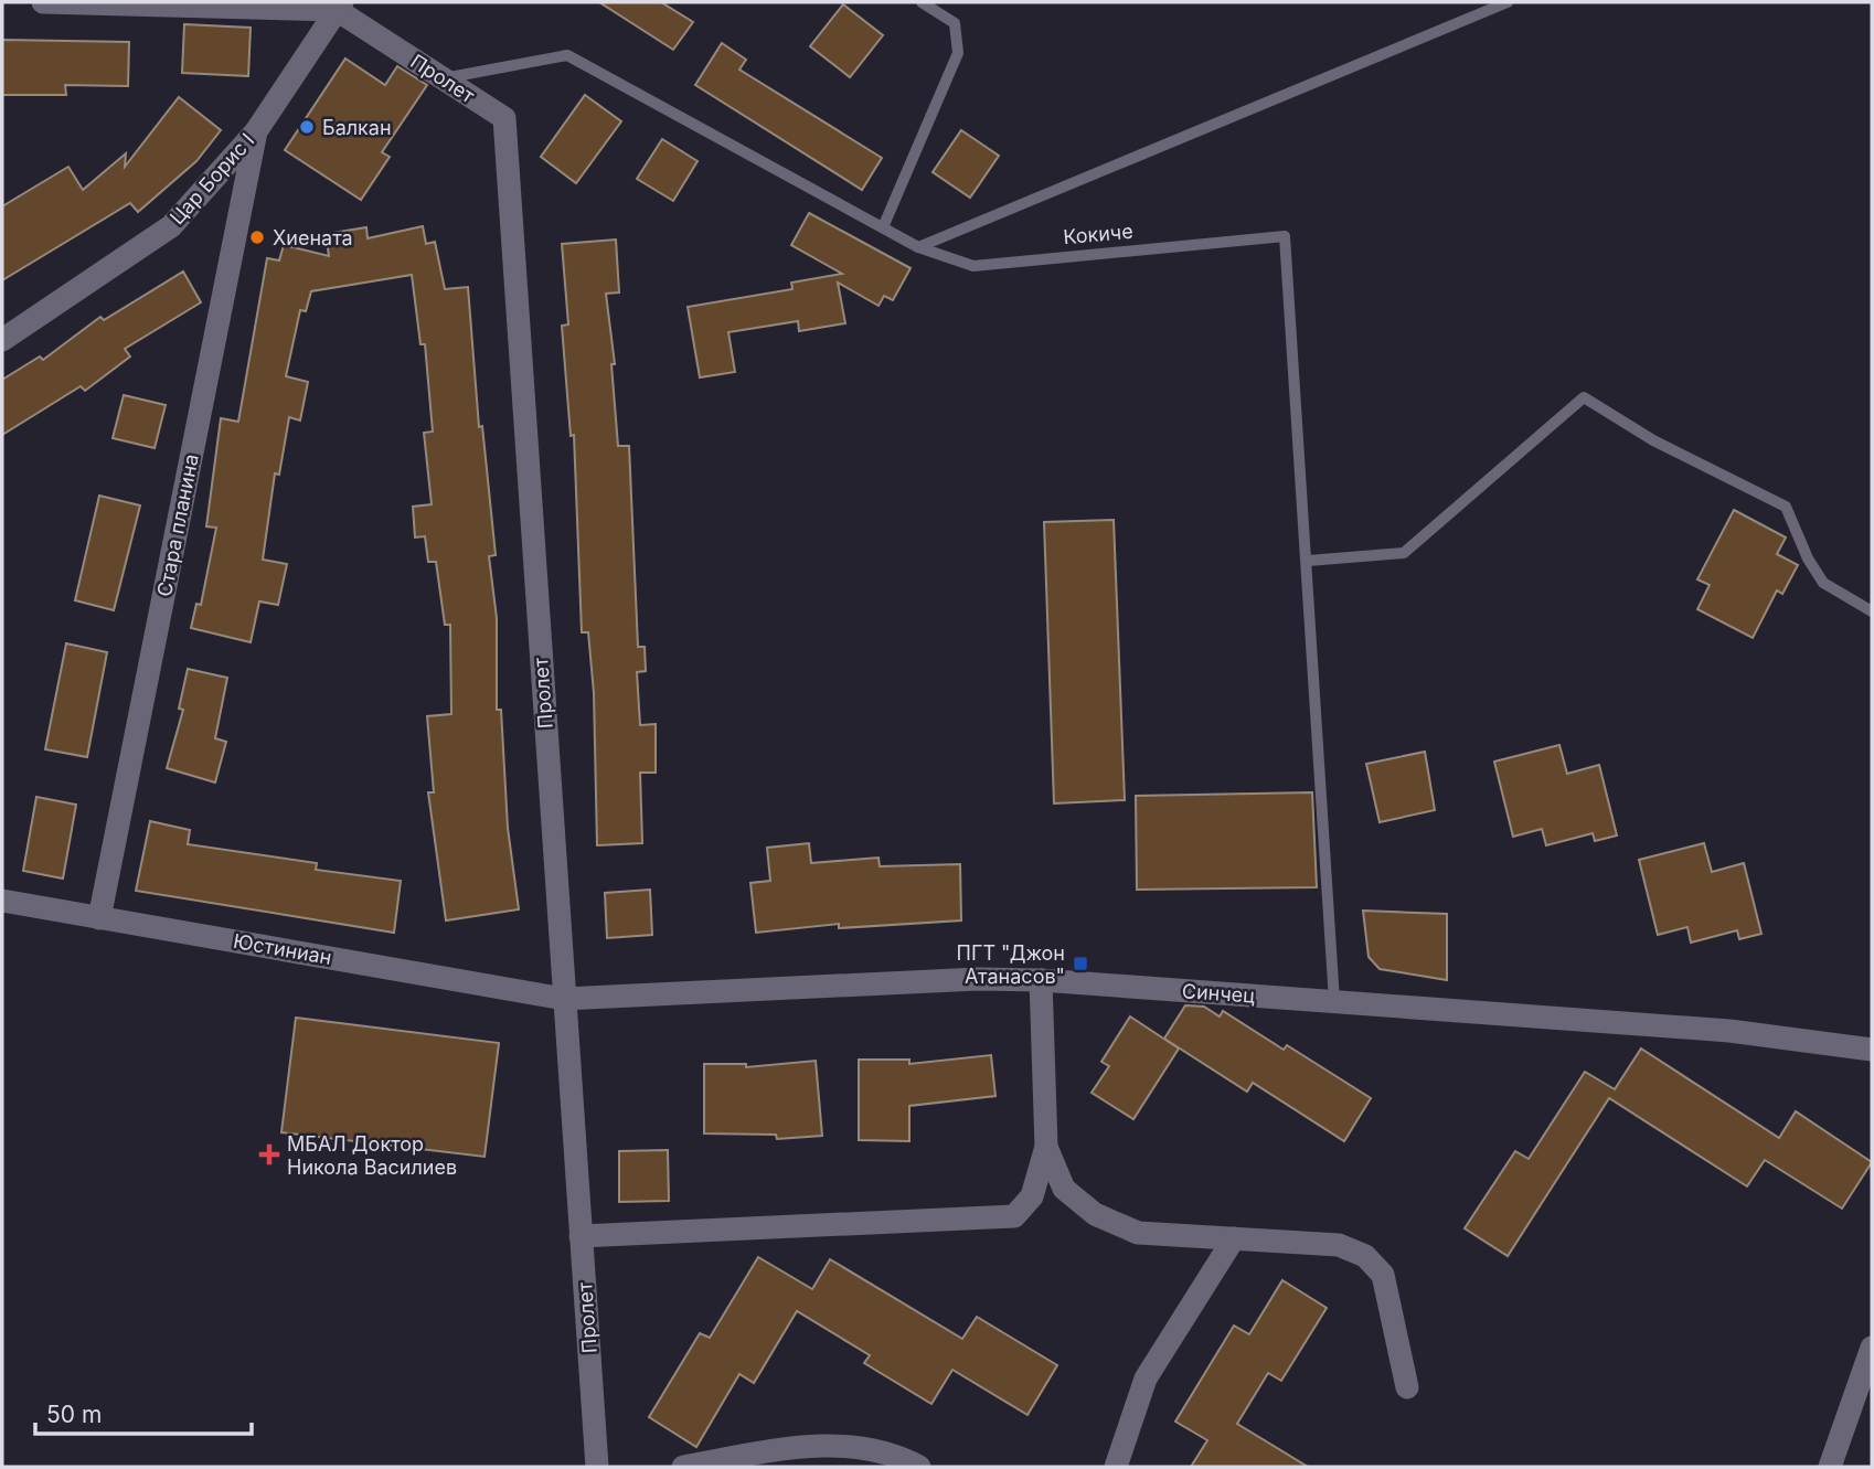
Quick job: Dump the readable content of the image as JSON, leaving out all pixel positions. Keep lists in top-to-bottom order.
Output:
{
  "streets": {
    "street": [
      "Пролет",
      "Цар Борис I",
      "Стара планина",
      "Юстиниан",
      "Синчец"
    ],
    "lane": ["Кокиче"]
  },
  "crossings": [
    ["Пролет", "Цар Борис I"],
    ["Пролет", "Кокиче"],
    ["Пролет", "Юстиниан"],
    ["Пролет", "Синчец"],
    ["Цар Борис I", "Стара планина"],
    ["Стара планина", "Юстиниан"],
    ["Юстиниан", "Синчец"]
  ],
  "places": {
    "other": ["Балкан", "Хиената"],
    "transit": ["ПГТ \"Джон Атанасов\""],
    "health": ["МБАЛ Доктор Никола Василиев"]
  },
  "scale_bar": "50 m"
}
